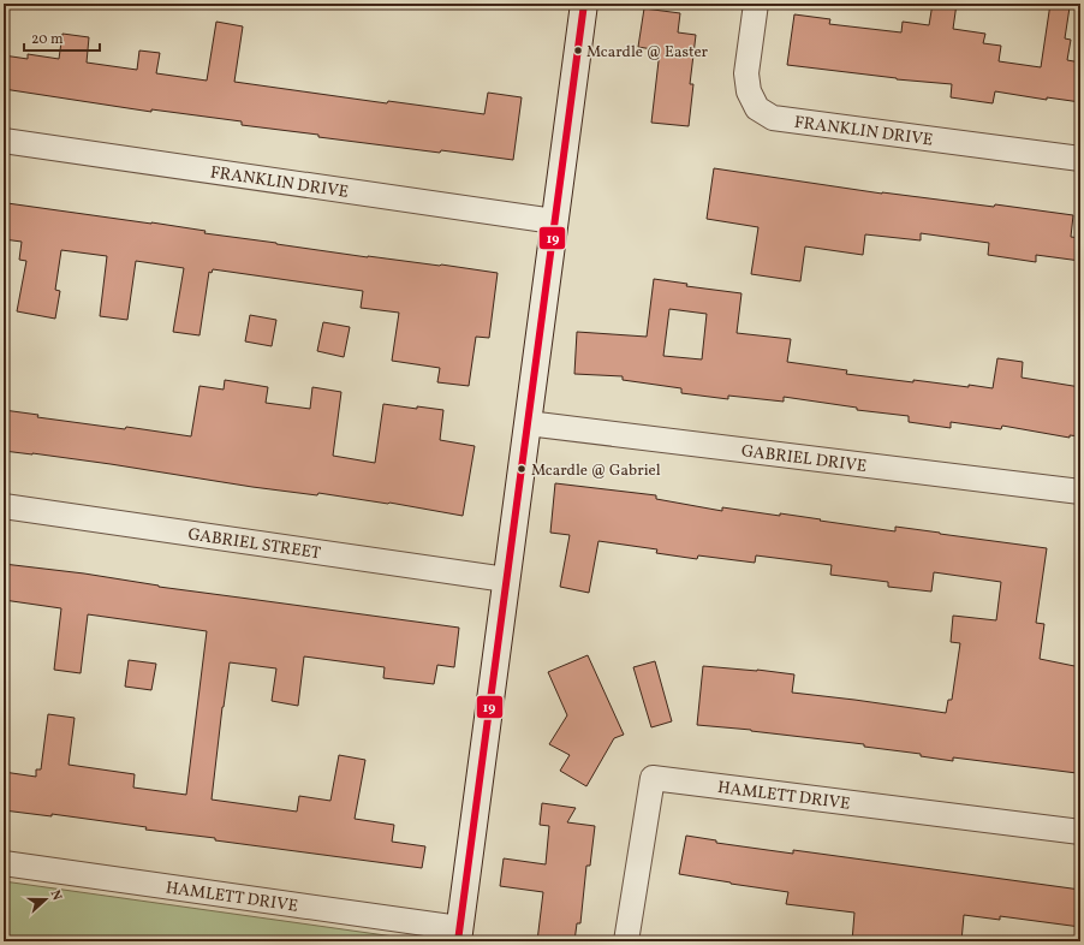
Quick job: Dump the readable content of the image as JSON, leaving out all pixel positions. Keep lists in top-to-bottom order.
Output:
{
  "streets": {
    "street": [
      "FRANKLIN DRIVE",
      "GABRIEL DRIVE",
      "GABRIEL STREET",
      "HAMLETT DRIVE"
    ]
  },
  "places": ["Mcardle @ Easter", "Mcardle @ Gabriel"],
  "lines": ["transit line 19"],
  "scale_bar": "20 m",
  "north": "right"
}
